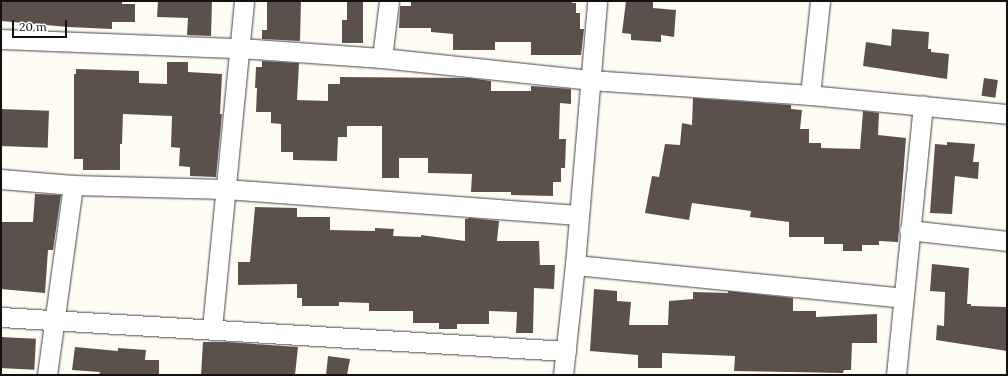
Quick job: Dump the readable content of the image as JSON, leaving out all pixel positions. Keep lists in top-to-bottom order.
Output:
{
  "scale_bar": "20 m"
}
